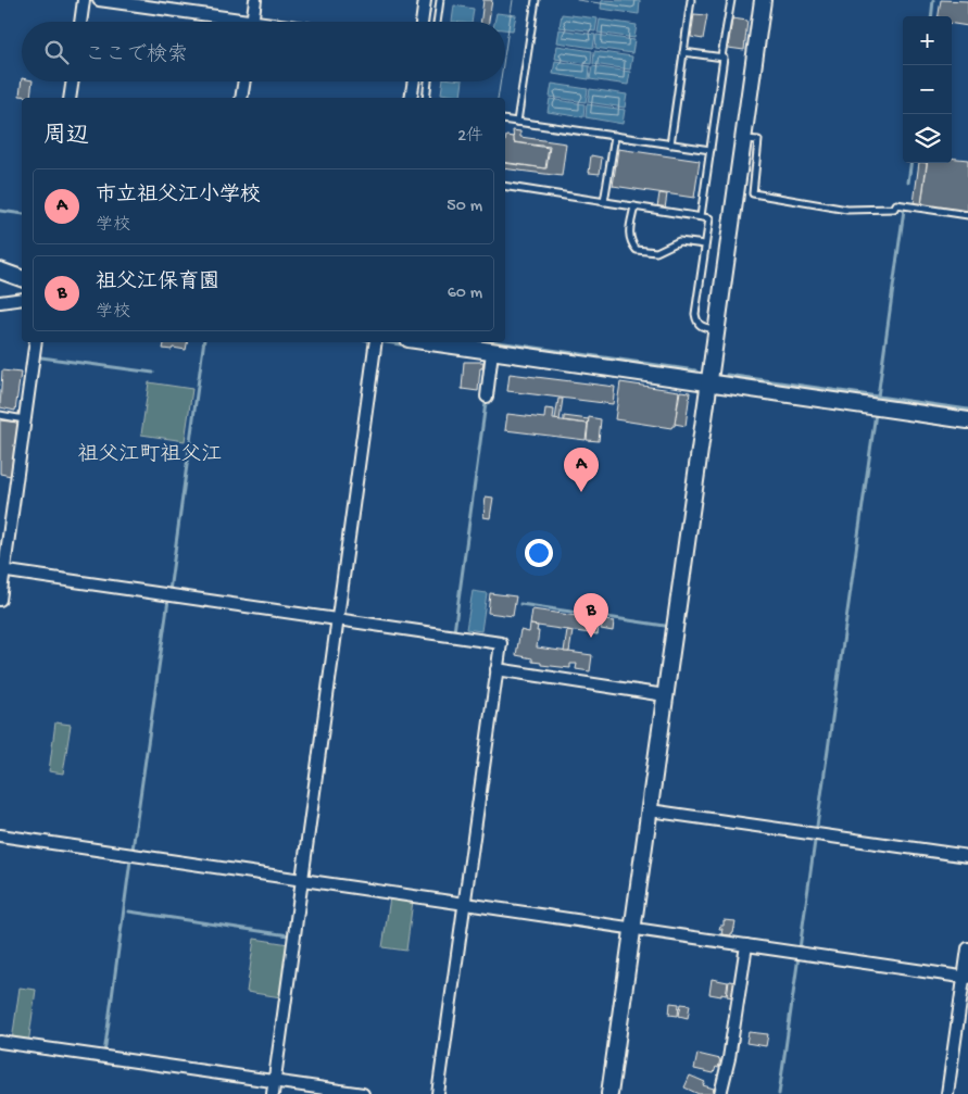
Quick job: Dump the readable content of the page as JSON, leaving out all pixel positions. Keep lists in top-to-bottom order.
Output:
{
  "districts": ["祖父江町祖父江"],
  "page": {
    "map_buttons": ["+", "−"],
    "search": "ここで検索",
    "heading": ["周辺", "2件"],
    "list": [
      {
        "mark": "A",
        "name": "市立祖父江小学校",
        "note": "学校",
        "value": "50 m"
      },
      {
        "mark": "B",
        "name": "祖父江保育園",
        "note": "学校",
        "value": "60 m"
      }
    ],
    "pins": ["A", "B"]
  }
}
